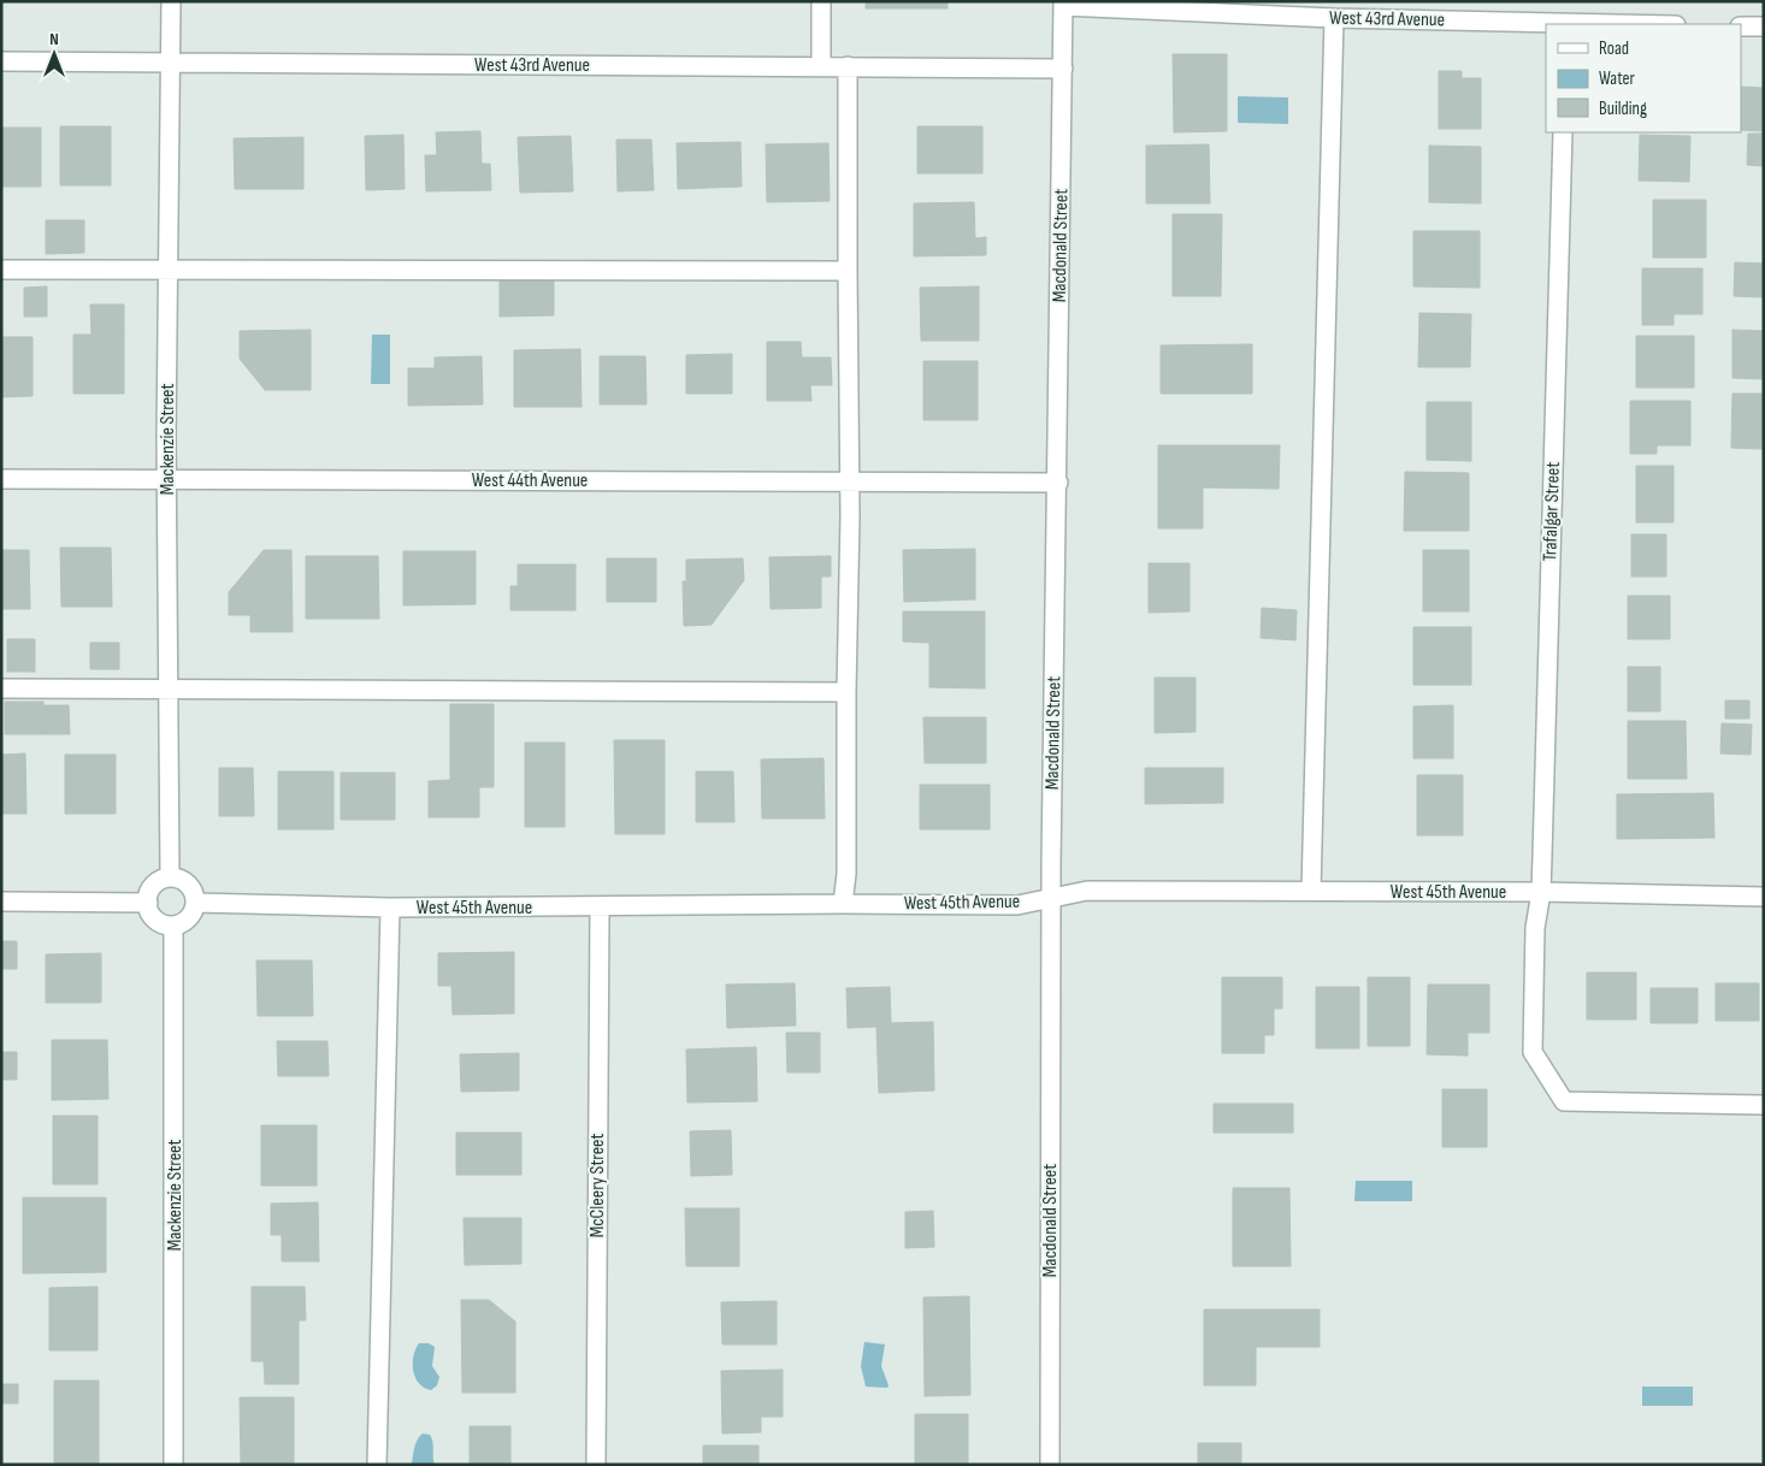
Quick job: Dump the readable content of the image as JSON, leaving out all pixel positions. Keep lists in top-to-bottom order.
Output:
{
  "streets": {
    "street": [
      "West 43rd Avenue",
      "Macdonald Street",
      "Mackenzie Street",
      "West 44th Avenue",
      "Trafalgar Street",
      "West 45th Avenue",
      "McCleery Street"
    ]
  },
  "crossings": [
    ["West 43rd Avenue", "Macdonald Street"],
    ["West 43rd Avenue", "Mackenzie Street"],
    ["Macdonald Street", "West 44th Avenue"],
    ["Macdonald Street", "West 45th Avenue"],
    ["Mackenzie Street", "West 44th Avenue"],
    ["Mackenzie Street", "West 45th Avenue"],
    ["Trafalgar Street", "West 45th Avenue"],
    ["West 45th Avenue", "McCleery Street"]
  ],
  "legend": ["Road", "Water", "Building"],
  "north": "top"
}
